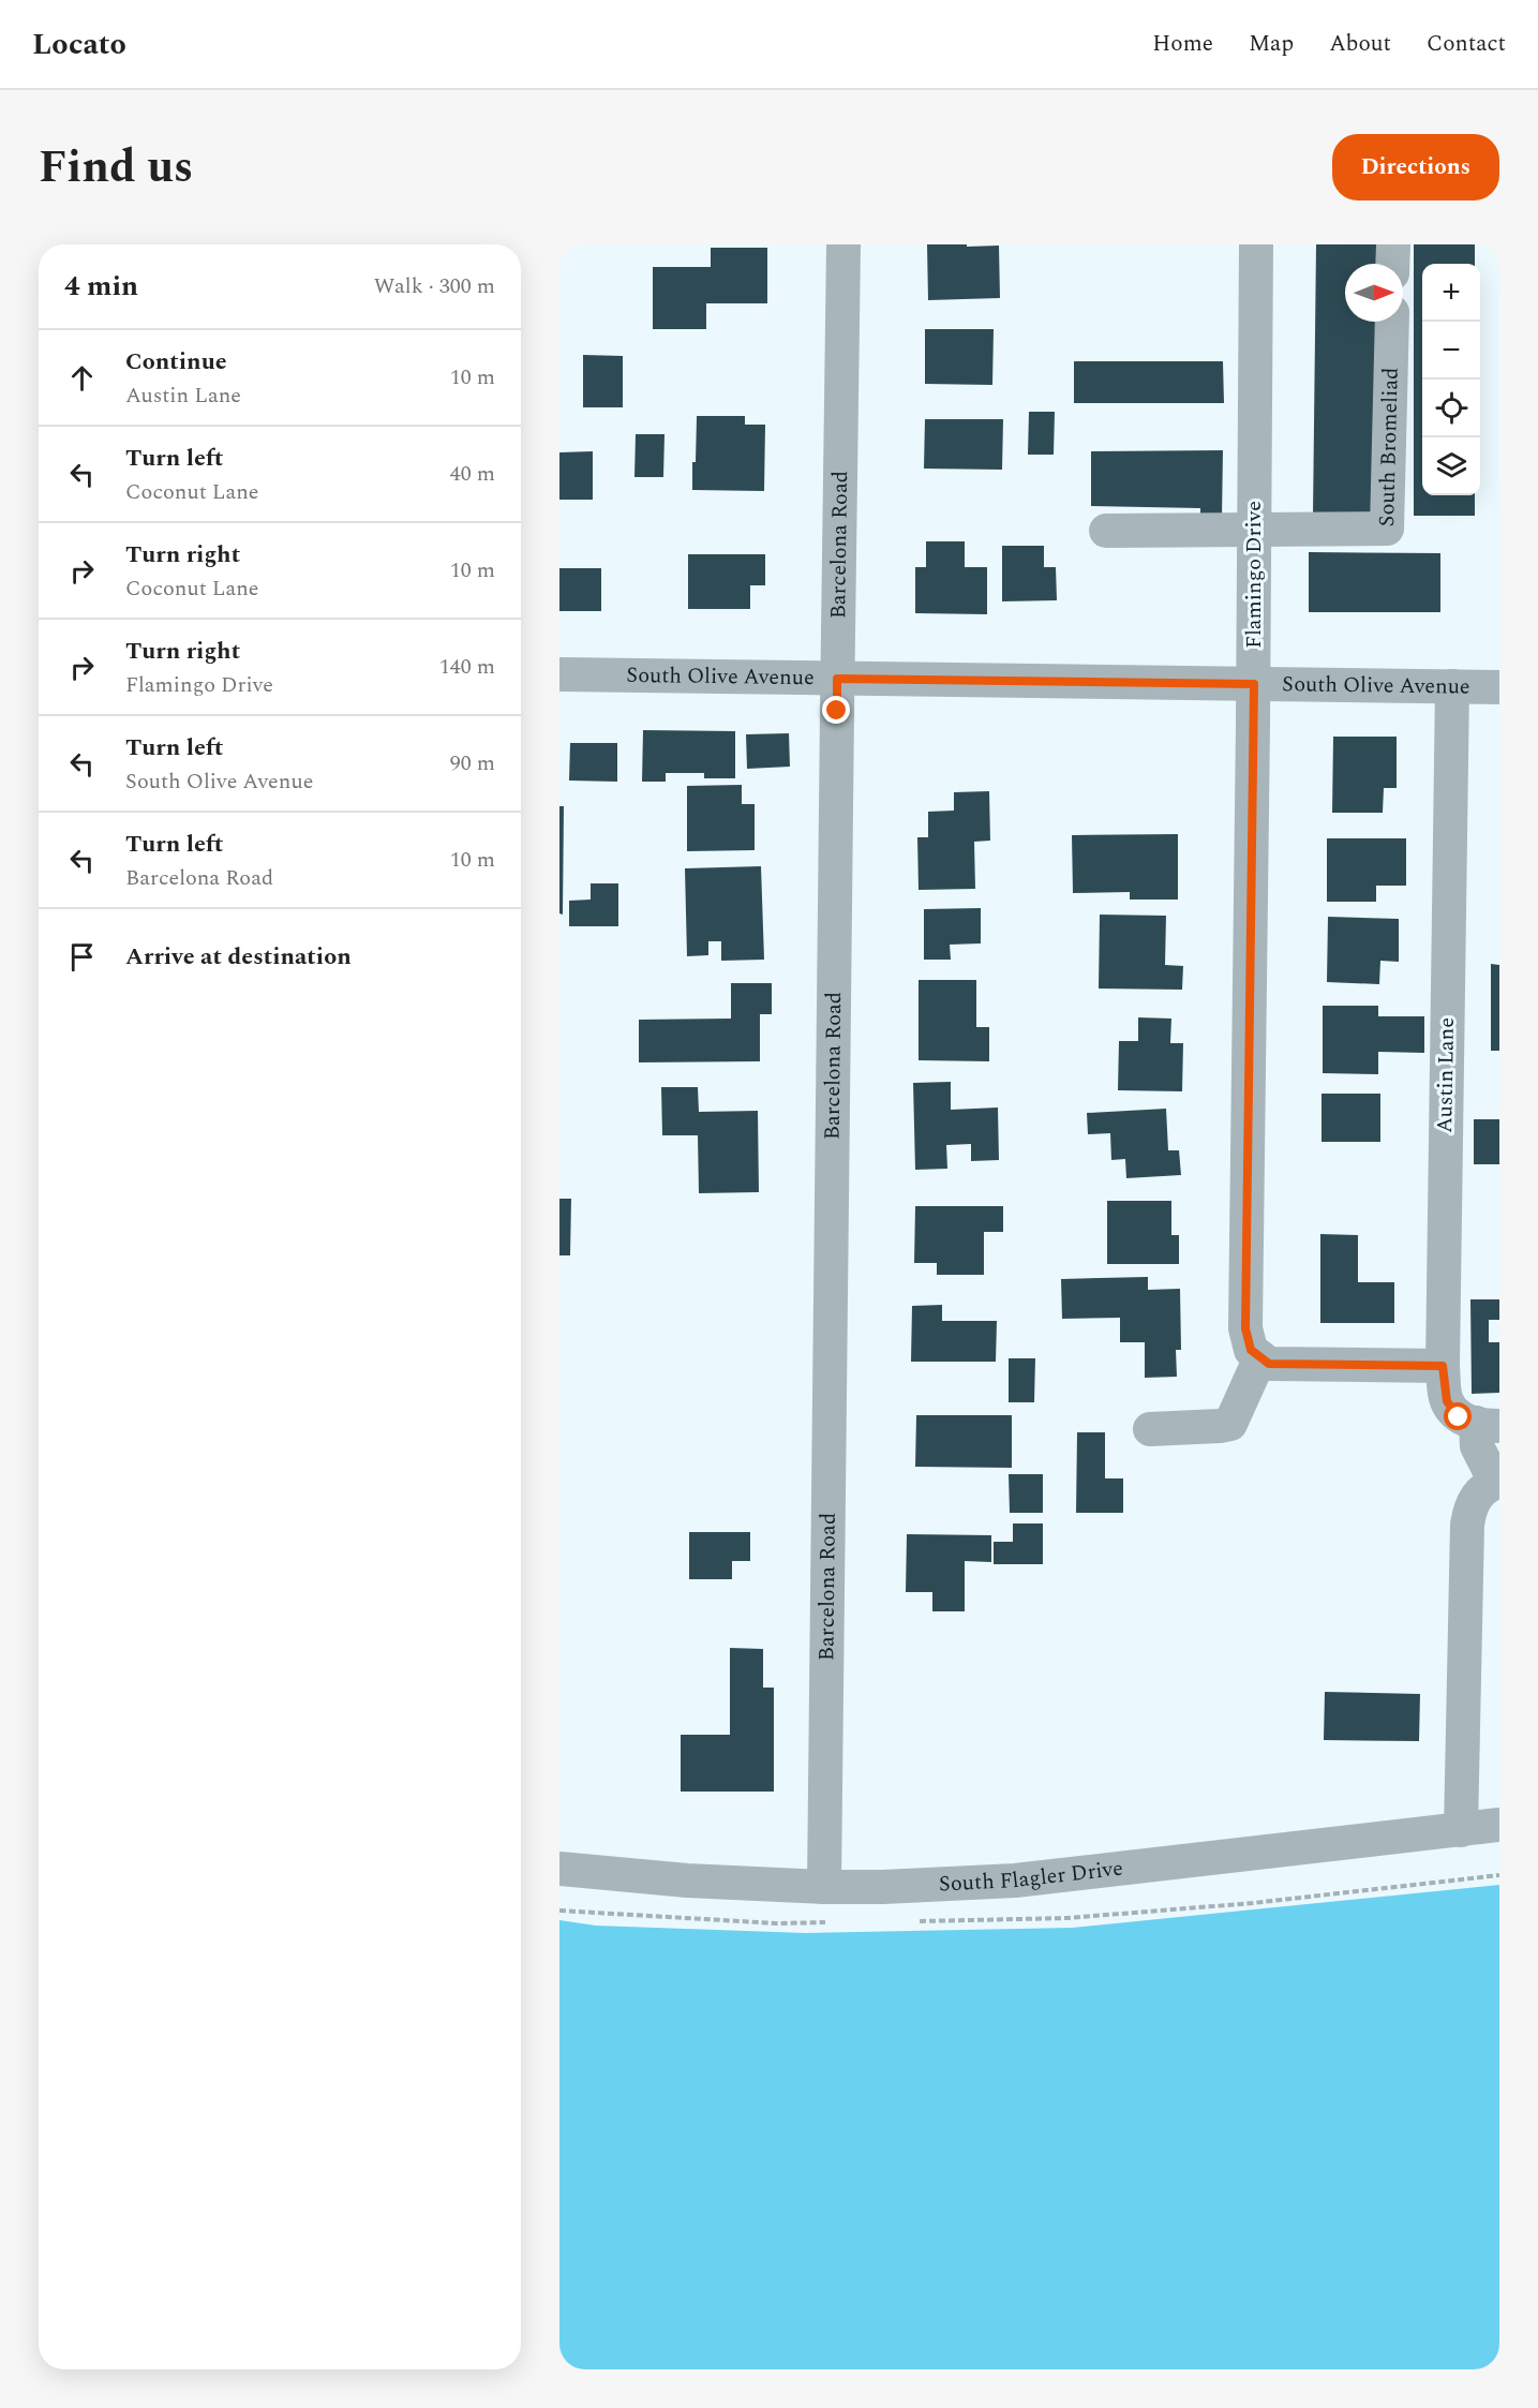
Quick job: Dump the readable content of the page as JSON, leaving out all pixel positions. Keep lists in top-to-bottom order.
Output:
{
  "streets": {
    "street": [
      "South Bromeliad",
      "Barcelona Road",
      "Flamingo Drive",
      "South Olive Avenue",
      "Austin Lane",
      "South Flagler Drive"
    ]
  },
  "crossings": [
    ["South Bromeliad", "Flamingo Drive"],
    ["Barcelona Road", "South Olive Avenue"],
    ["Barcelona Road", "South Flagler Drive"],
    ["Flamingo Drive", "South Olive Avenue"],
    ["South Olive Avenue", "Austin Lane"]
  ],
  "north": "right",
  "page": {
    "header": "Locato",
    "nav": [
      "Home",
      "Map",
      "About",
      "Contact"
    ],
    "title": "Find us",
    "buttons": "Directions",
    "heading": ["4 min", "Walk · 300 m"],
    "map_buttons": ["+", "−"],
    "list": [
      ["Continue", "Austin Lane", "10 m"],
      ["Turn left", "Coconut Lane", "40 m"],
      ["Turn right", "Coconut Lane", "10 m"],
      ["Turn right", "Flamingo Drive", "140 m"],
      ["Turn left", "South Olive Avenue", "90 m"],
      ["Turn left", "Barcelona Road", "10 m"],
      "Arrive at destination"
    ]
  }
}
